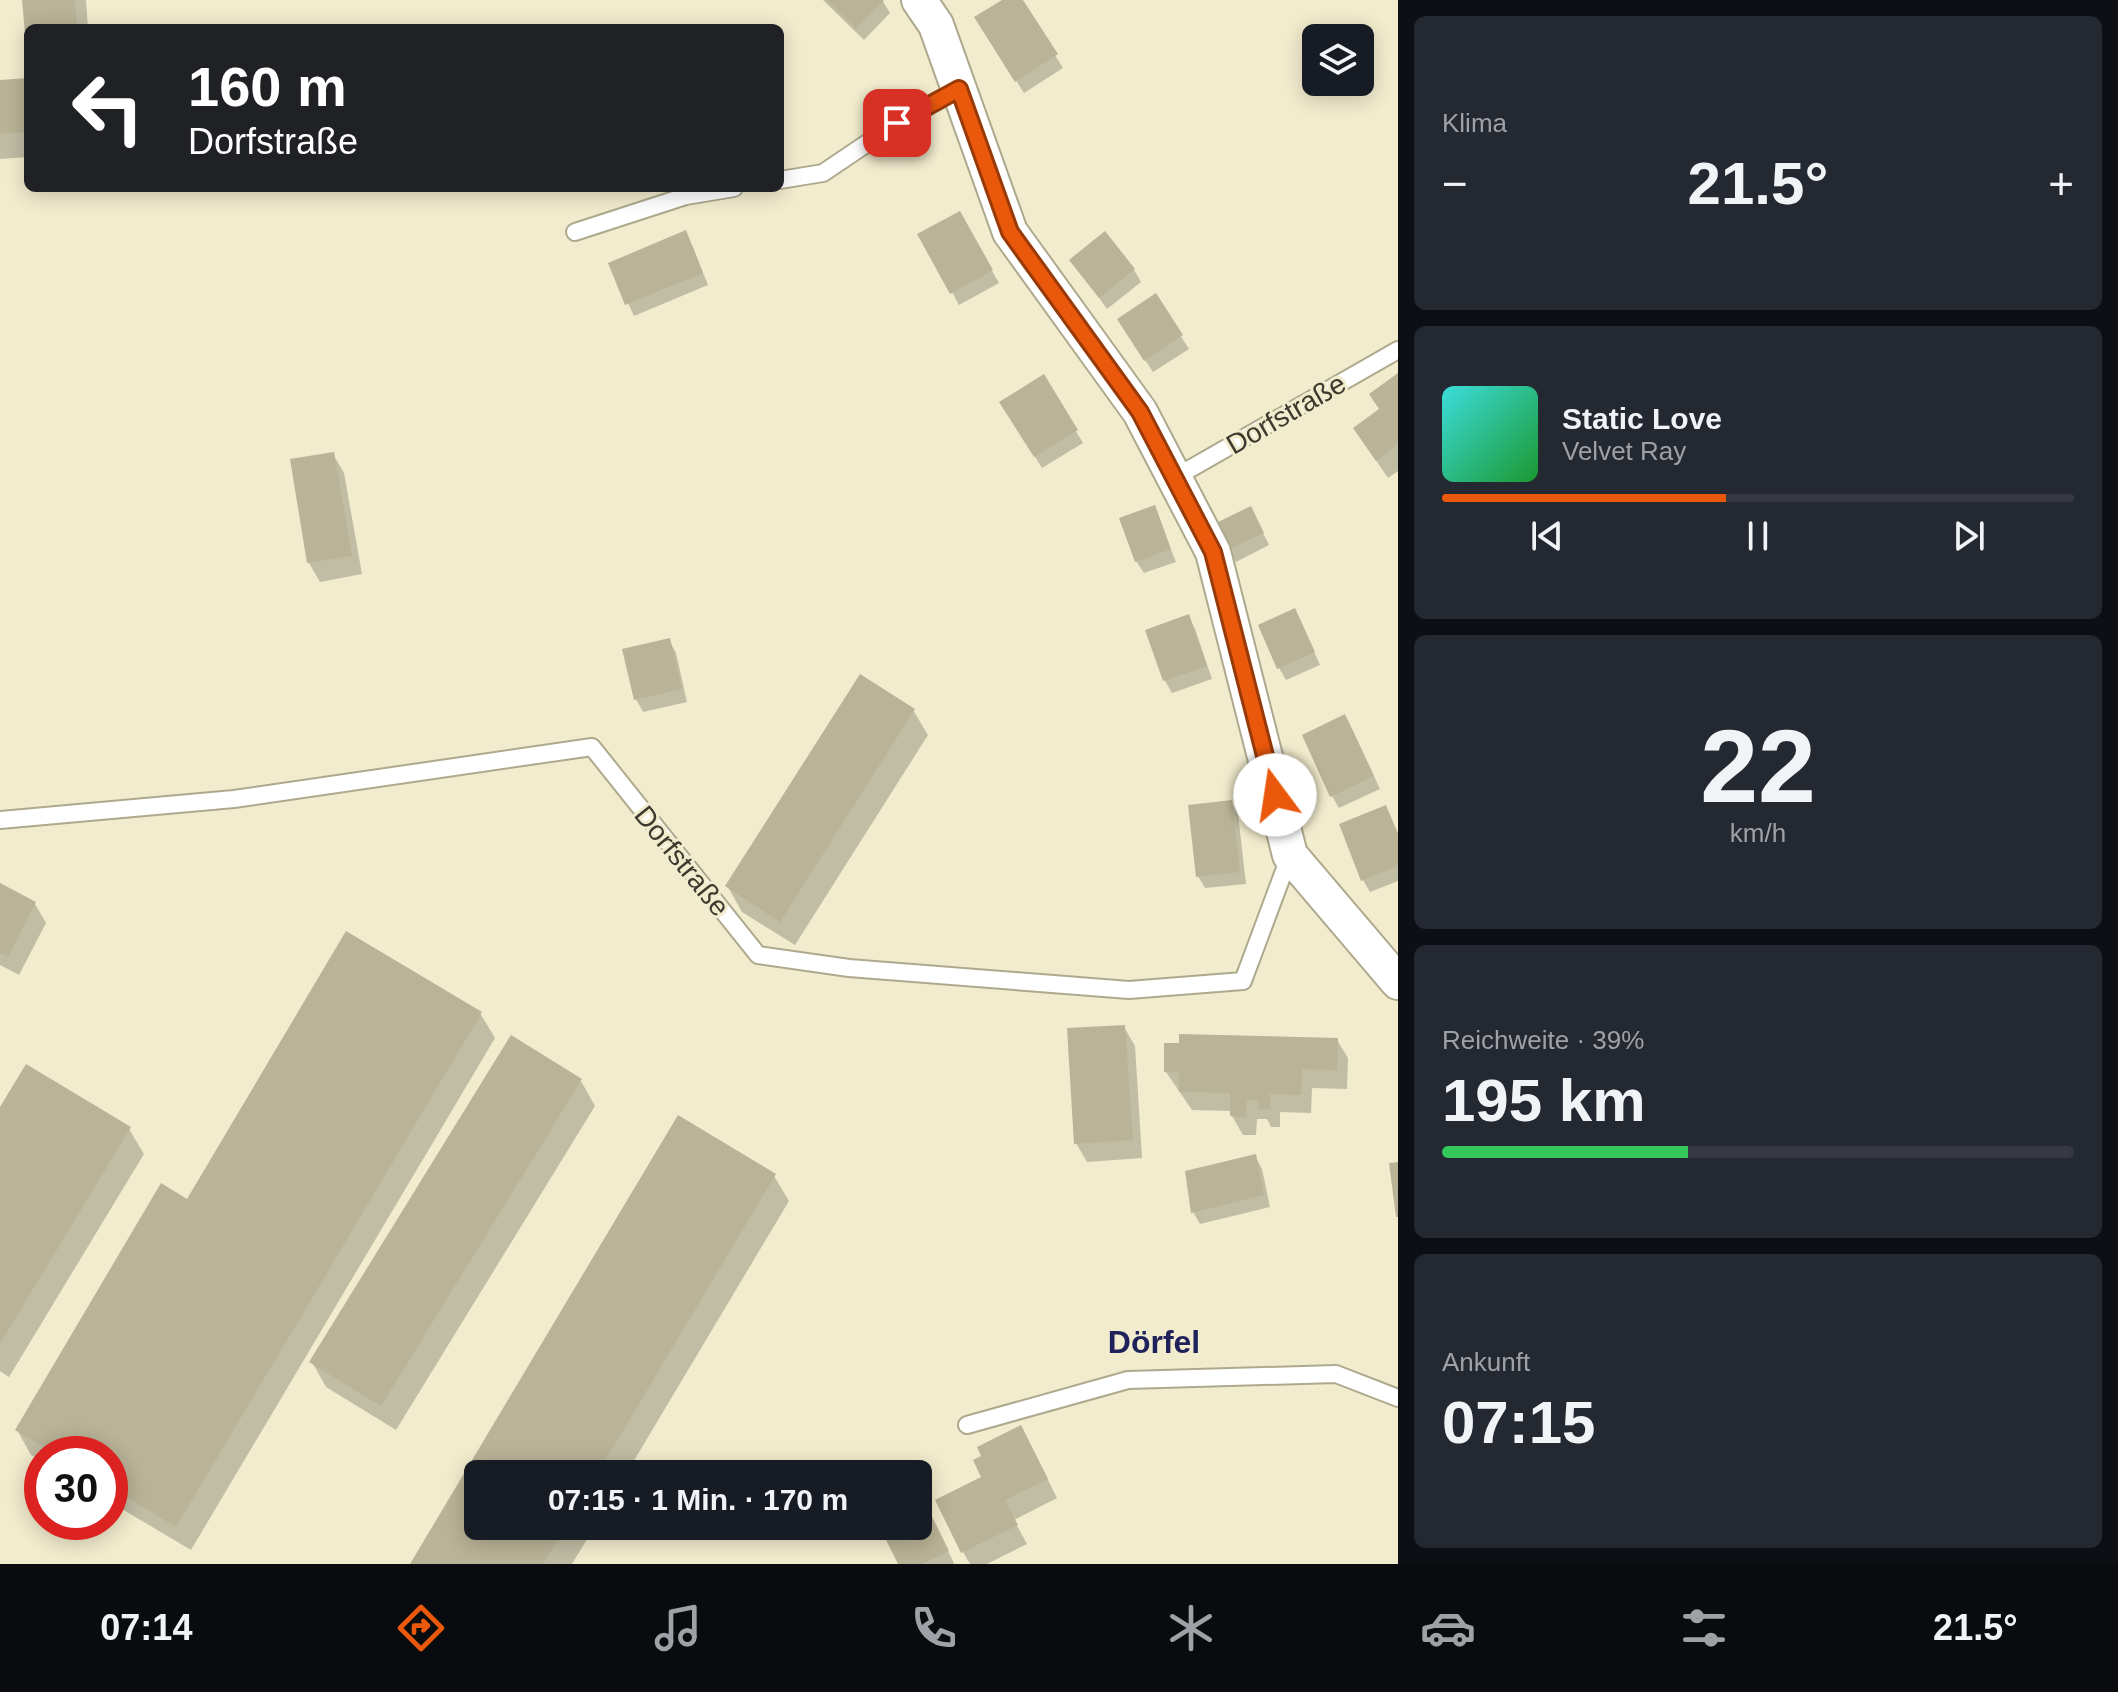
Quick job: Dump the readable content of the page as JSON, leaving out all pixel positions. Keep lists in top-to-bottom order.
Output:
{
  "streets": {
    "lane": ["Dorfstraße"]
  },
  "districts": ["Dörfel"],
  "page": {
    "tile": [
      "Klima",
      ["22", "km/h"],
      ["Reichweite · 39%", "195 km"],
      ["Ankunft", "07:15"]
    ],
    "turn": ["160 m", "Dorfstraße"],
    "heat": ["−", "21.5°", "+"],
    "song": ["Static Love", "Velvet Ray"],
    "limit": "30",
    "trip": "07:15 · 1 Min. · 170 m",
    "tabs": ["07:14", "21.5°"]
  }
}
